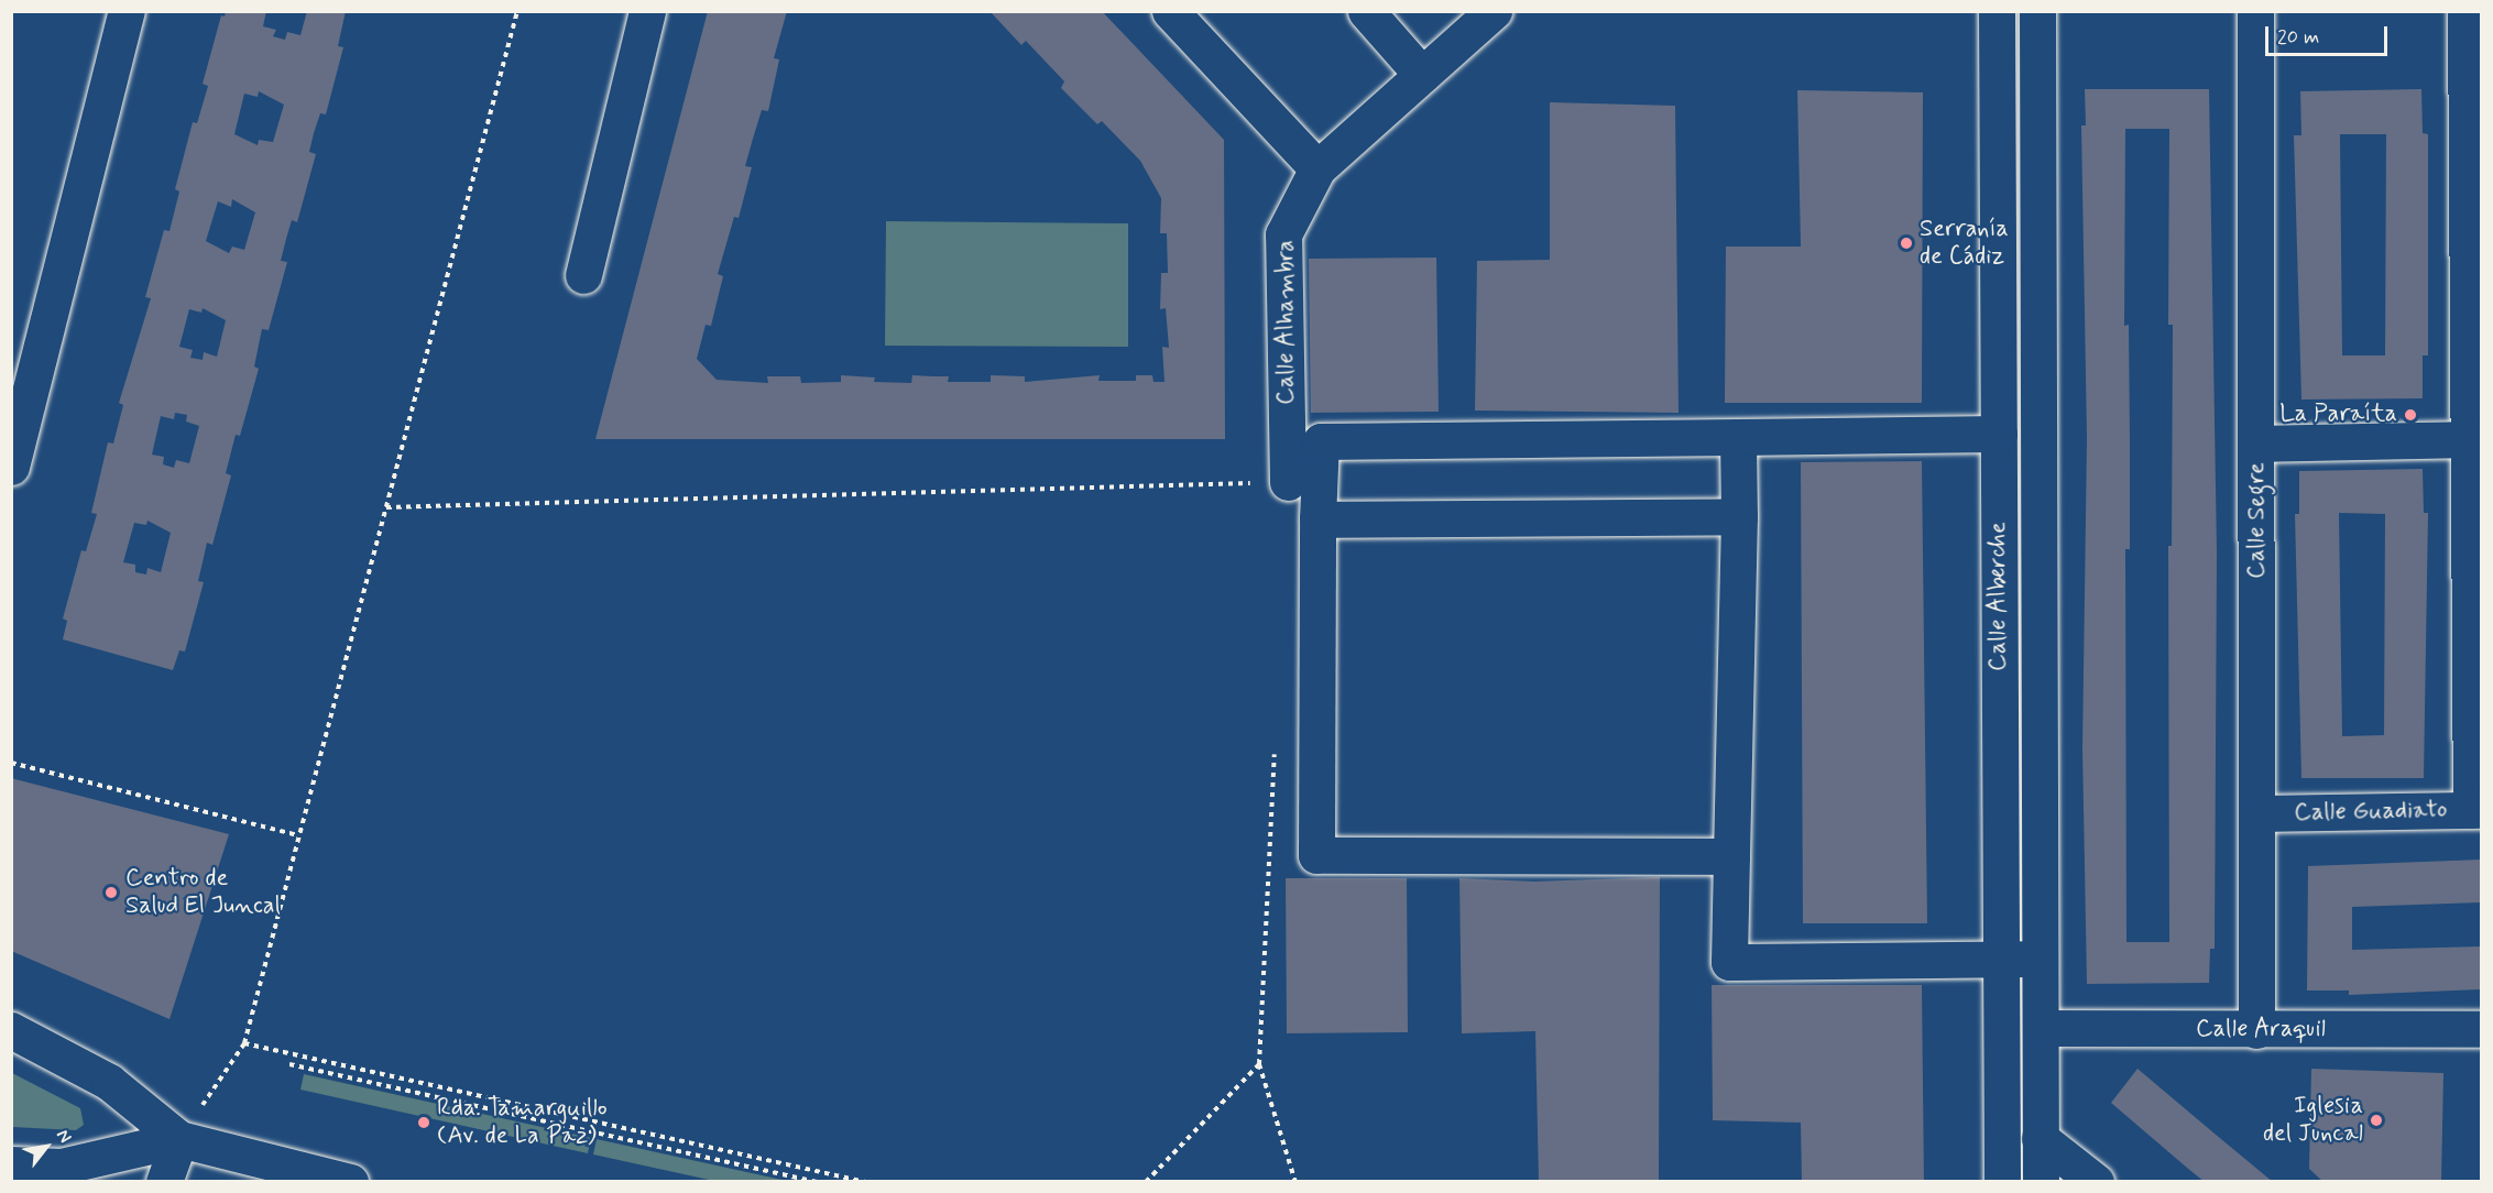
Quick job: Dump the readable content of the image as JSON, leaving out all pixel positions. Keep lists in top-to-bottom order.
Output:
{
  "streets": {
    "street": [
      "Calle Alhambra",
      "Calle Segre",
      "Calle Alberche",
      "Calle Guadiato",
      "Calle Araquil"
    ]
  },
  "crossings": [
    ["Calle Segre", "Calle Guadiato"],
    ["Calle Segre", "Calle Araquil"],
    ["Calle Alberche", "Calle Araquil"]
  ],
  "places": [
    "Serranía de Cádiz",
    "La Paraíta",
    "Centro de Salud El Juncal",
    "Iglesia del Juncal",
    "Rda. Tamarguillo (Av. de La Paz)"
  ],
  "scale_bar": "20 m",
  "north": "top right"
}
